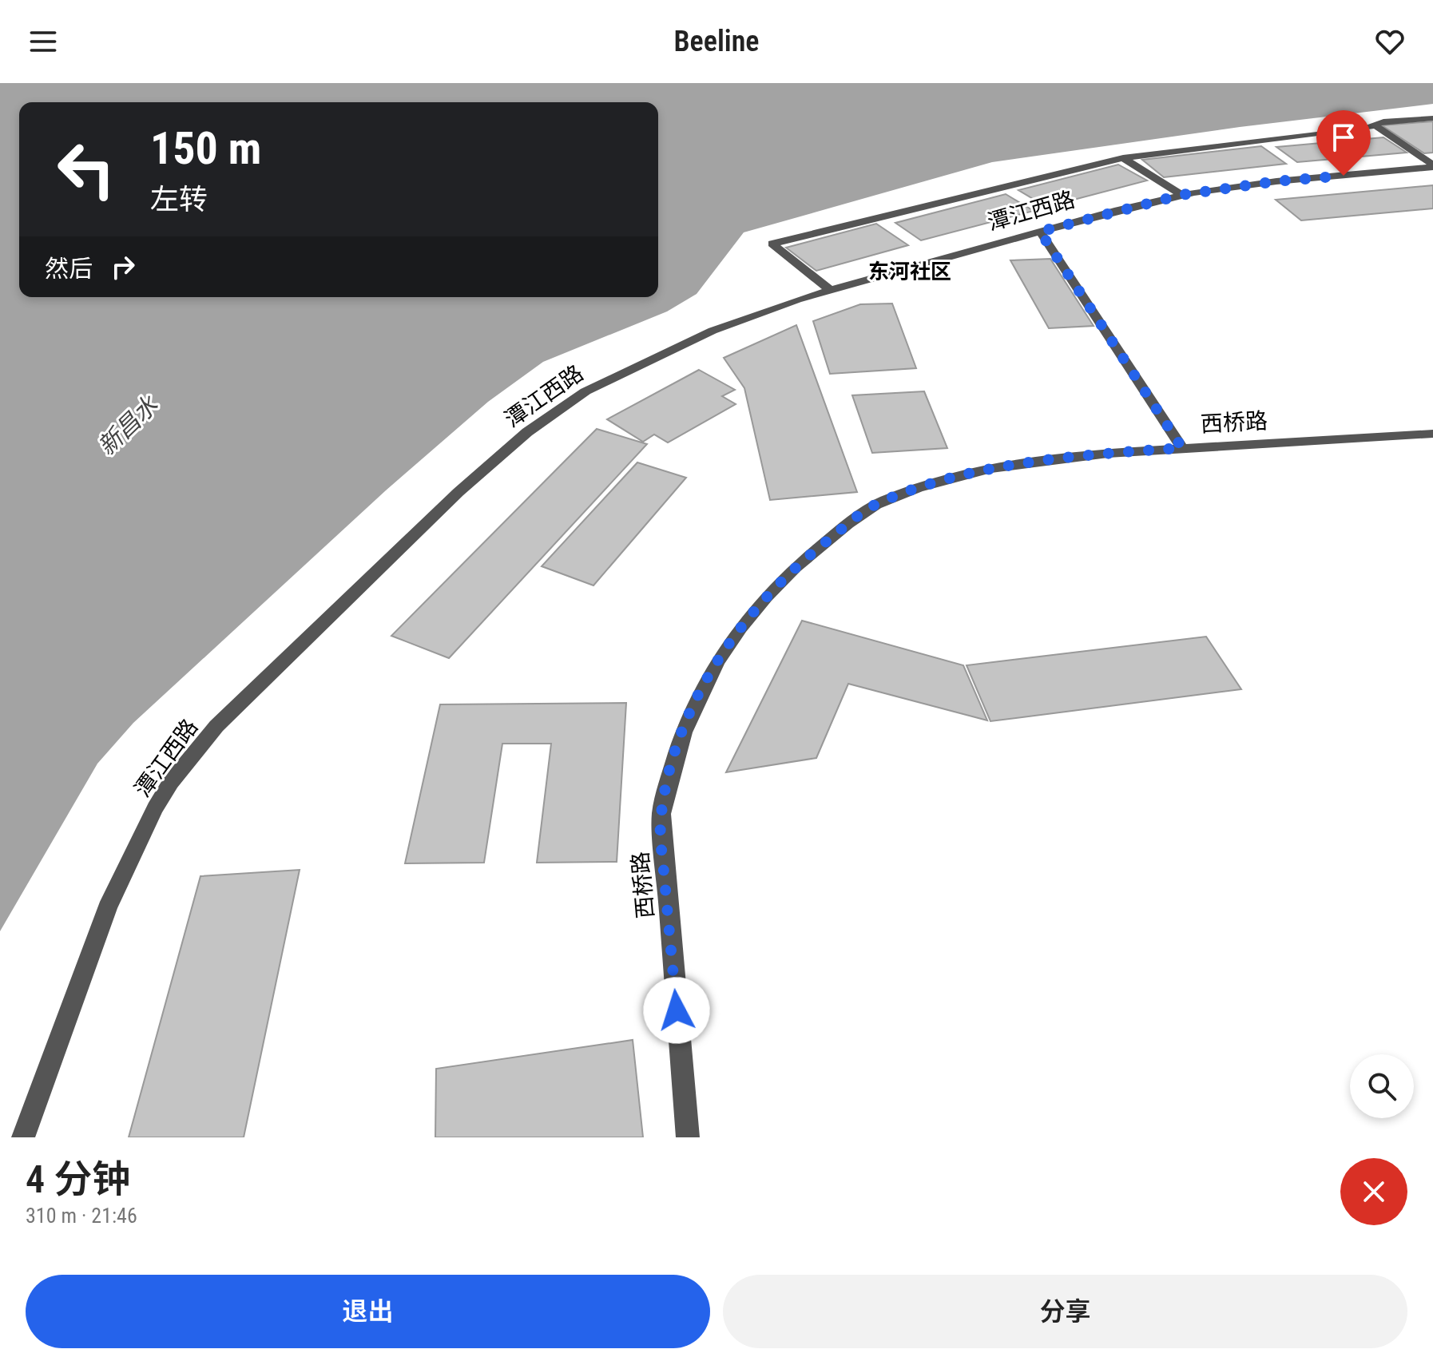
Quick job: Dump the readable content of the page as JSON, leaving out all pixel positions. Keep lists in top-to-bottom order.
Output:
{
  "streets": {
    "street": ["潭江西路", "西桥路"]
  },
  "districts": ["东河社区"],
  "water": ["新昌水"],
  "page": {
    "header": "Beeline",
    "turn": ["150 m", "左转"],
    "then": "然后",
    "heading": ["4 分钟", "310 m · 21:46"],
    "buttons": ["退出", "分享"]
  }
}
